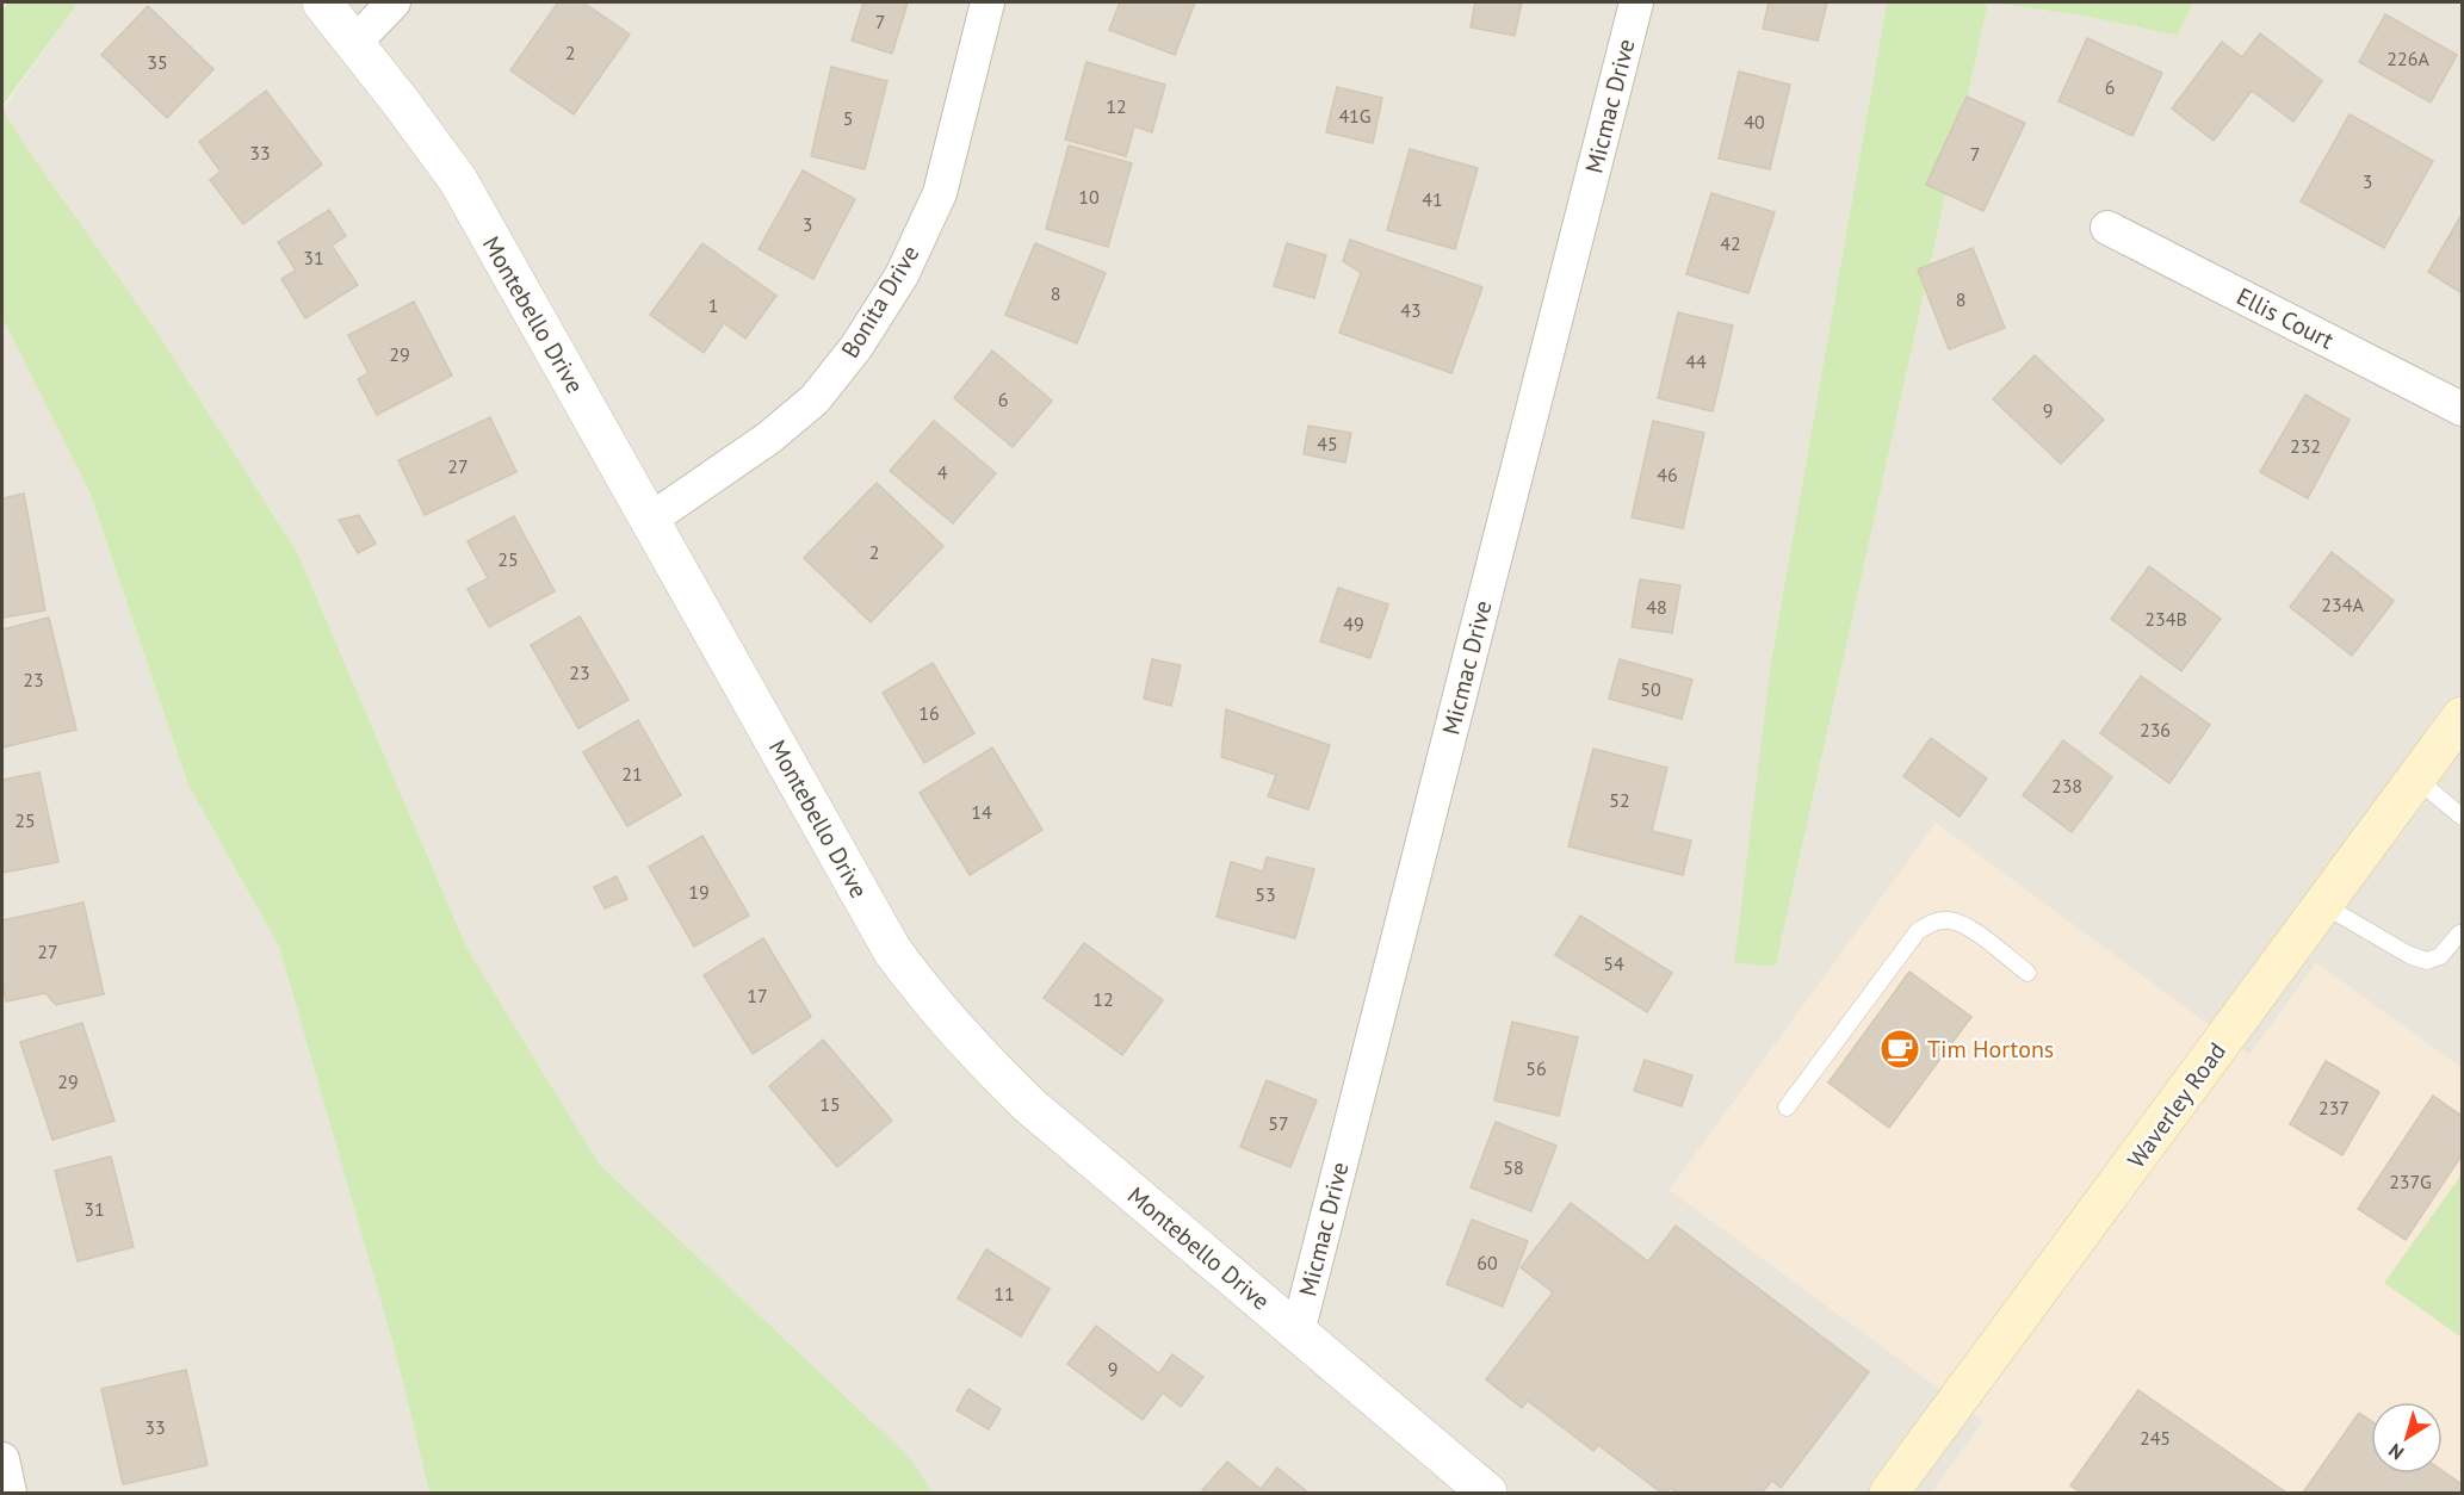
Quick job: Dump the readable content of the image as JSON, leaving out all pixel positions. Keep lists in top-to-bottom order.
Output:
{
  "streets": {
    "main road": ["Waverley Road"],
    "street": [
      "Micmac Drive",
      "Bonita Drive",
      "Montebello Drive",
      "Ellis Court"
    ]
  },
  "crossings": [
    ["Micmac Drive", "Montebello Drive"],
    ["Bonita Drive", "Montebello Drive"]
  ],
  "places": {
    "cafe": ["Tim Hortons"]
  },
  "house_numbers": [
    "7",
    "2",
    "226A",
    "35",
    "6",
    "12",
    "41G",
    "5",
    "40",
    "33",
    "7",
    "3",
    "10",
    "41",
    "3",
    "42",
    "31",
    "8",
    "8",
    "1",
    "43",
    "29",
    "44",
    "6",
    "9",
    "45",
    "232",
    "27",
    "4",
    "46",
    "2",
    "25",
    "234A",
    "48",
    "234B",
    "49",
    "23",
    "23",
    "50",
    "16",
    "236",
    "21",
    "238",
    "52",
    "14",
    "25",
    "19",
    "53",
    "27",
    "54",
    "17",
    "12",
    "56",
    "29",
    "15",
    "237",
    "57",
    "58",
    "237G",
    "31",
    "60",
    "11",
    "9",
    "33",
    "245"
  ],
  "north": "bottom left"
}
